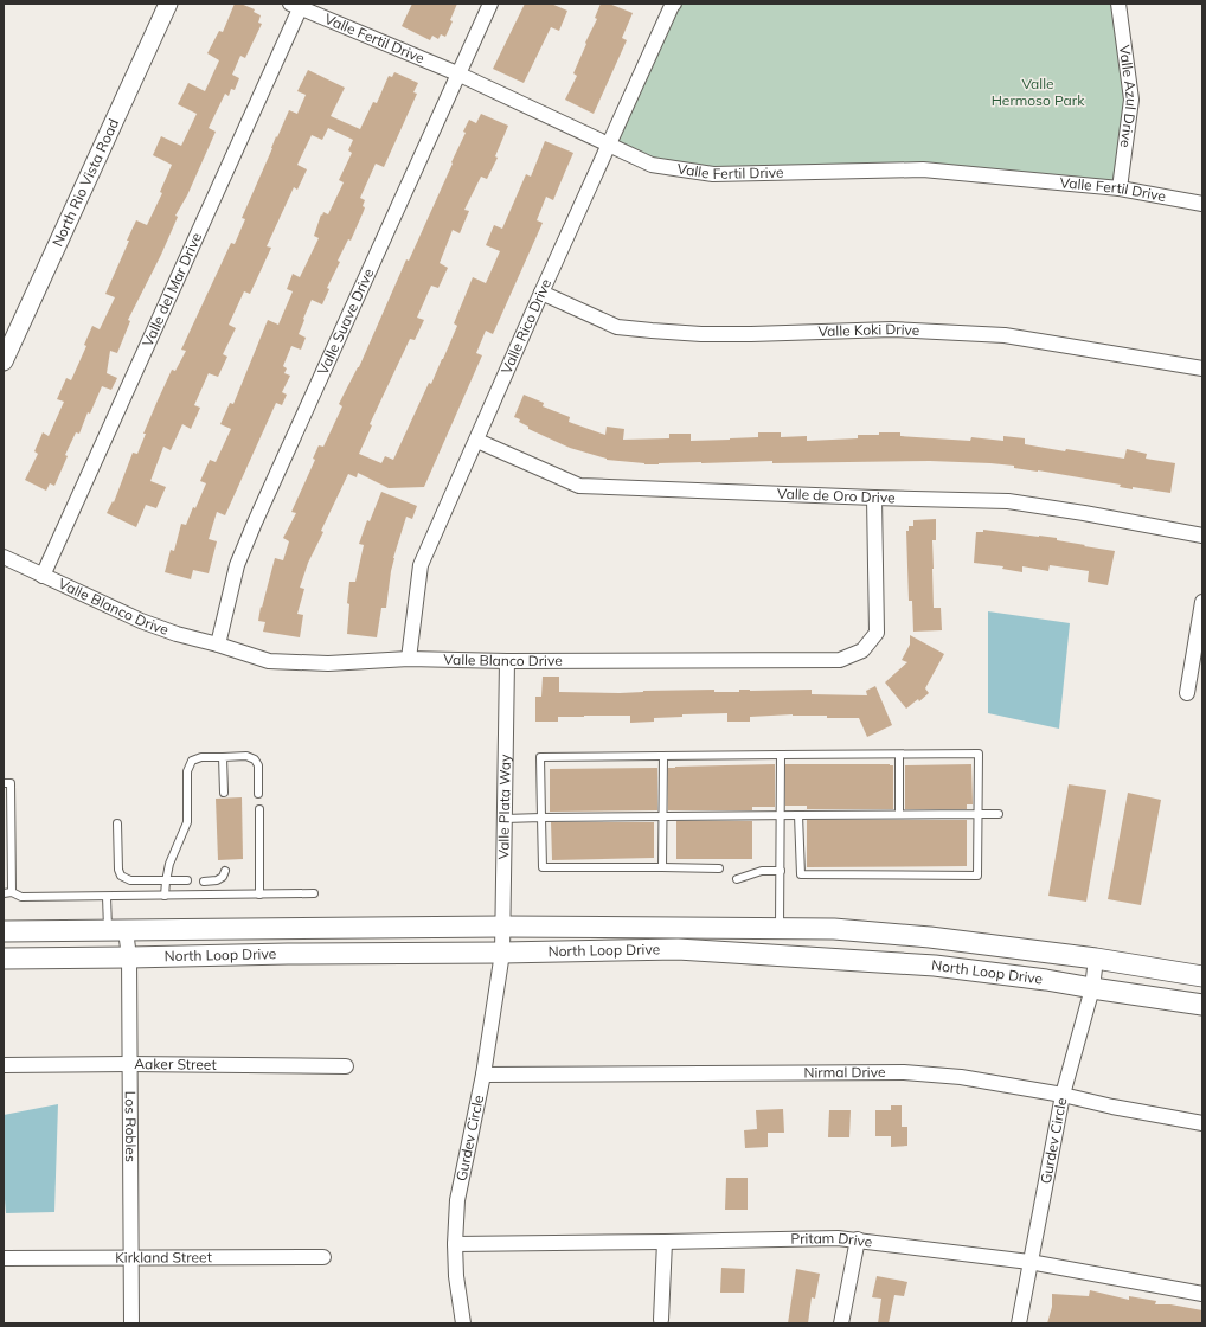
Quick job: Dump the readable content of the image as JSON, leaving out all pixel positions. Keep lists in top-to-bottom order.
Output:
{
  "streets": {
    "main road": ["North Loop Drive"],
    "street": [
      "Valle Fertil Drive",
      "Valle Azul Drive",
      "North Rio Vista Road",
      "Valle del Mar Drive",
      "Valle Suave Drive",
      "Valle Rico Drive",
      "Valle Koki Drive",
      "Valle de Oro Drive",
      "Valle Blanco Drive",
      "Valle Plata Way",
      "Aaker Street",
      "Nirmal Drive",
      "Los Robles",
      "Gurdev Circle",
      "Pritam Drive",
      "Kirkland Street"
    ]
  },
  "crossings": [
    ["Valle Fertil Drive", "Valle Azul Drive"],
    ["Valle Fertil Drive", "Valle del Mar Drive"],
    ["Valle Fertil Drive", "Valle Suave Drive"],
    ["Valle Fertil Drive", "Valle Rico Drive"],
    ["Valle del Mar Drive", "Valle Blanco Drive"],
    ["Valle Suave Drive", "Valle Blanco Drive"],
    ["Valle Rico Drive", "Valle Koki Drive"],
    ["Valle Rico Drive", "Valle de Oro Drive"],
    ["Valle Rico Drive", "Valle Blanco Drive"],
    ["Valle de Oro Drive", "Valle Blanco Drive"],
    ["Valle Blanco Drive", "Valle Plata Way"],
    ["Valle Plata Way", "North Loop Drive"],
    ["Valle Plata Way", "Gurdev Circle"],
    ["North Loop Drive", "Los Robles"],
    ["North Loop Drive", "Gurdev Circle"],
    ["Aaker Street", "Los Robles"],
    ["Nirmal Drive", "Gurdev Circle"],
    ["Los Robles", "Kirkland Street"],
    ["Gurdev Circle", "Pritam Drive"]
  ],
  "parks": ["Valle Hermoso Park"]
}
